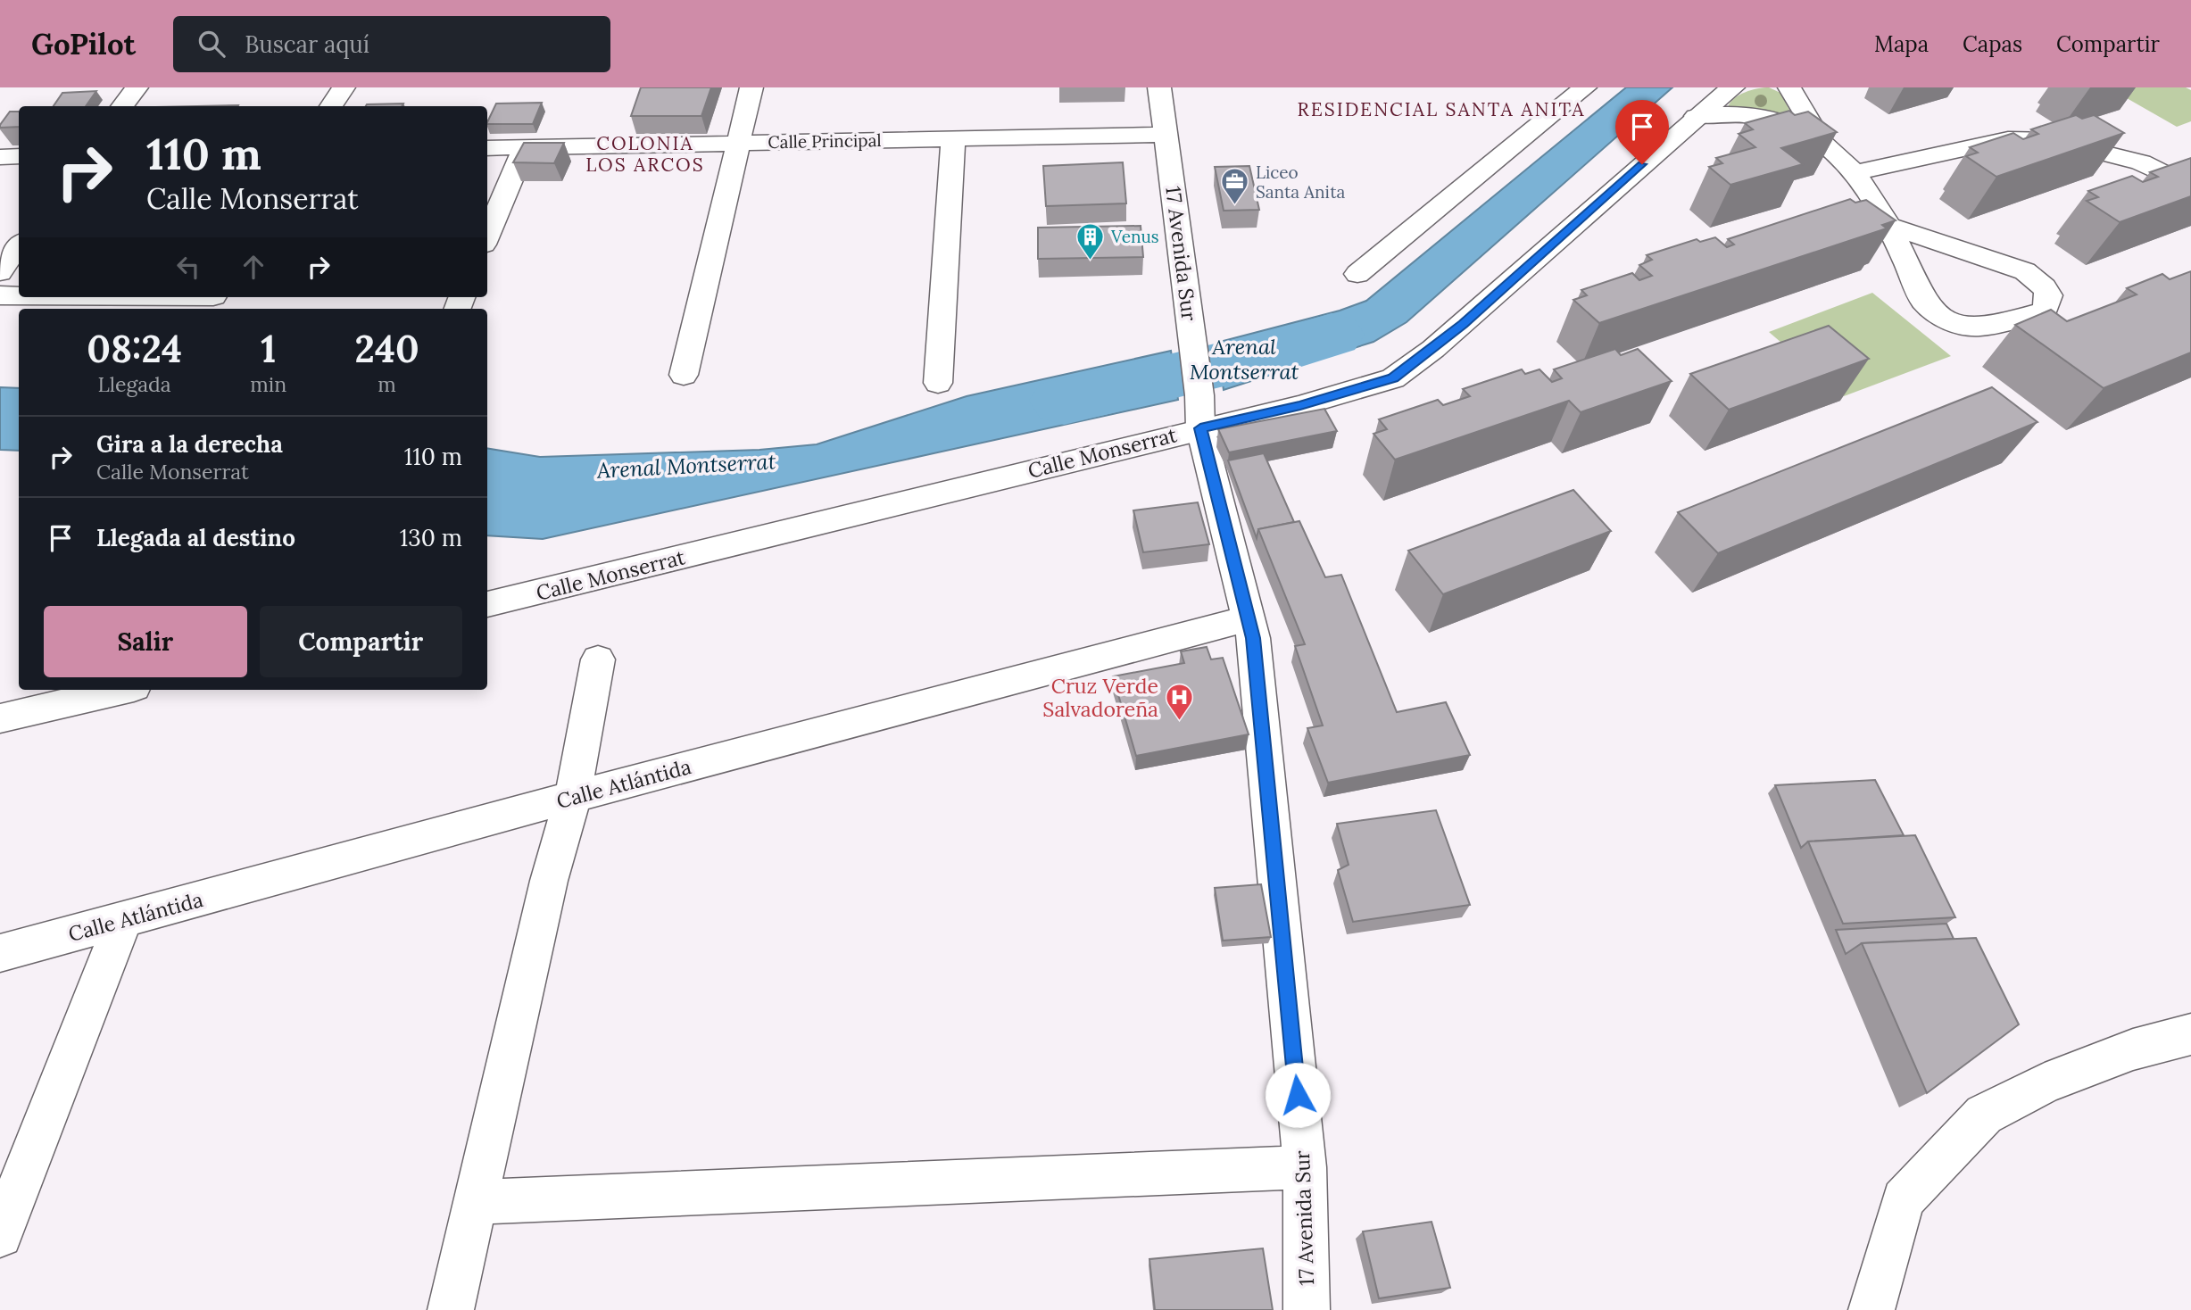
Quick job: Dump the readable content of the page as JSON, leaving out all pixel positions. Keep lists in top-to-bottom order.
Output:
{
  "streets": {
    "street": [
      "Calle Principal",
      "17 Avenida Sur",
      "Calle Monserrat",
      "Calle Atlántida"
    ]
  },
  "crossings": [
    ["Calle Principal", "17 Avenida Sur"],
    ["17 Avenida Sur", "Calle Monserrat"],
    ["17 Avenida Sur", "Calle Atlántida"]
  ],
  "districts": ["RESIDENCIAL SANTA ANITA", "COLONIA LOS ARCOS"],
  "water": ["Arenal Montserrat"],
  "places": {
    "office": ["Liceo Santa Anita"],
    "building": ["Venus"],
    "hospital": ["Cruz Verde Salvadoreña"]
  },
  "page": {
    "header": "GoPilot",
    "search": "Buscar aquí",
    "nav": ["Mapa", "Capas", "Compartir"],
    "turn": ["110 m", "Calle Monserrat"],
    "eta": [
      "08:24",
      "Llegada",
      "1",
      "min",
      "240",
      "m"
    ],
    "list": [
      {
        "name": "Gira a la derecha",
        "note": "Calle Monserrat",
        "value": "110 m"
      },
      {
        "name": "Llegada al destino",
        "value": "130 m"
      }
    ],
    "buttons": ["Salir", "Compartir"]
  }
}
